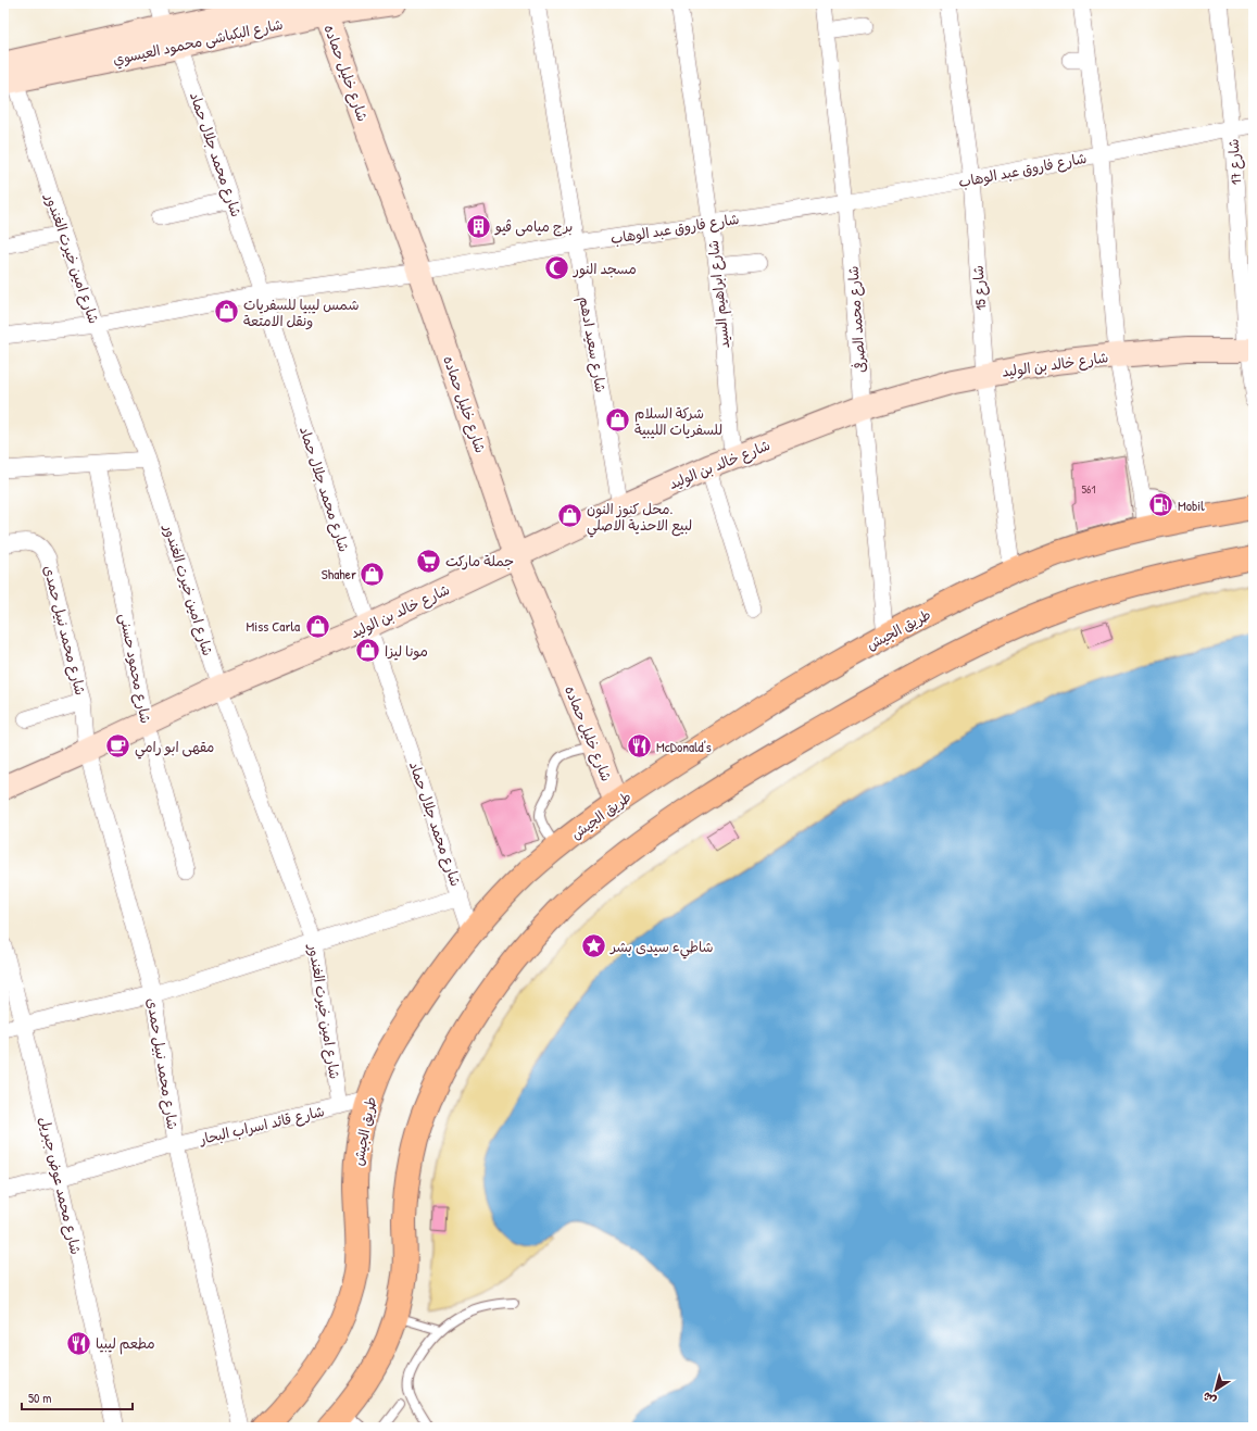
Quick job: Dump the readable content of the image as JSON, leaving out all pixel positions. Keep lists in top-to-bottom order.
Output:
{
  "streets": {
    "highway": ["طريق الجيش"],
    "street": [
      "شارع البكباشى محمود العيسوي",
      "شارع خليل حماده",
      "شارع محمد جلال حماد",
      "شارع 17",
      "شارع فاروق عبد الوهاب",
      "شارع امين خيرت الغندور",
      "شارع 15",
      "شارع ابراهيم السيد",
      "شارع محمد الصرفى",
      "شارع سعيد ادهم",
      "شارع خالد بن الوليد",
      "شارع محمد نبيل حمدى",
      "شارع محمود حسنى",
      "شارع قائد اسراب البحار",
      "شارع محمد عوض جبريل"
    ]
  },
  "crossings": [
    ["شارع البكباشى محمود العيسوي", "شارع خليل حماده"],
    ["شارع البكباشى محمود العيسوي", "شارع محمد جلال حماد"],
    ["شارع البكباشى محمود العيسوي", "شارع امين خيرت الغندور"],
    ["شارع خليل حماده", "شارع فاروق عبد الوهاب"],
    ["شارع خليل حماده", "شارع خالد بن الوليد"],
    ["شارع خليل حماده", "طريق الجيش"],
    ["شارع محمد جلال حماد", "شارع فاروق عبد الوهاب"],
    ["شارع محمد جلال حماد", "شارع خالد بن الوليد"],
    ["شارع محمد جلال حماد", "طريق الجيش"],
    ["شارع 17", "شارع فاروق عبد الوهاب"],
    ["شارع 17", "شارع خالد بن الوليد"],
    ["شارع فاروق عبد الوهاب", "شارع امين خيرت الغندور"],
    ["شارع فاروق عبد الوهاب", "شارع 15"],
    ["شارع فاروق عبد الوهاب", "شارع ابراهيم السيد"],
    ["شارع فاروق عبد الوهاب", "شارع محمد الصرفى"],
    ["شارع فاروق عبد الوهاب", "شارع سعيد ادهم"],
    ["شارع امين خيرت الغندور", "شارع خالد بن الوليد"],
    ["شارع امين خيرت الغندور", "شارع قائد اسراب البحار"],
    ["شارع 15", "شارع خالد بن الوليد"],
    ["شارع 15", "طريق الجيش"],
    ["شارع ابراهيم السيد", "شارع خالد بن الوليد"],
    ["شارع محمد الصرفى", "شارع خالد بن الوليد"],
    ["شارع محمد الصرفى", "طريق الجيش"],
    ["شارع سعيد ادهم", "شارع خالد بن الوليد"],
    ["شارع خالد بن الوليد", "شارع محمد نبيل حمدى"],
    ["شارع خالد بن الوليد", "شارع محمود حسنى"],
    ["طريق الجيش", "شارع قائد اسراب البحار"],
    ["شارع محمد نبيل حمدى", "شارع قائد اسراب البحار"],
    ["شارع قائد اسراب البحار", "شارع محمد عوض جبريل"]
  ],
  "places": {
    "building": ["برج ميامى ڤيو"],
    "mosque": ["مسجد النور"],
    "shop": [
      "شمس ليبيا للسفريات ونقل الامتعة",
      "شركة السلام للسفريات الليبية",
      "محل كنوز النون. لبيع الاحذية الاصلي",
      "Shaher",
      "Miss Carla",
      "مونا ليزا"
    ],
    "fuel station": ["Mobil"],
    "supermarket": ["جملة ماركت"],
    "cafe": ["مقهى ابو رامي"],
    "restaurant": ["McDonald's", "مطعم ليبيا"],
    "place": ["شاطيء سيدى بشر"]
  },
  "house_numbers": ["561"],
  "scale_bar": "50 m",
  "north": "bottom left"
}
